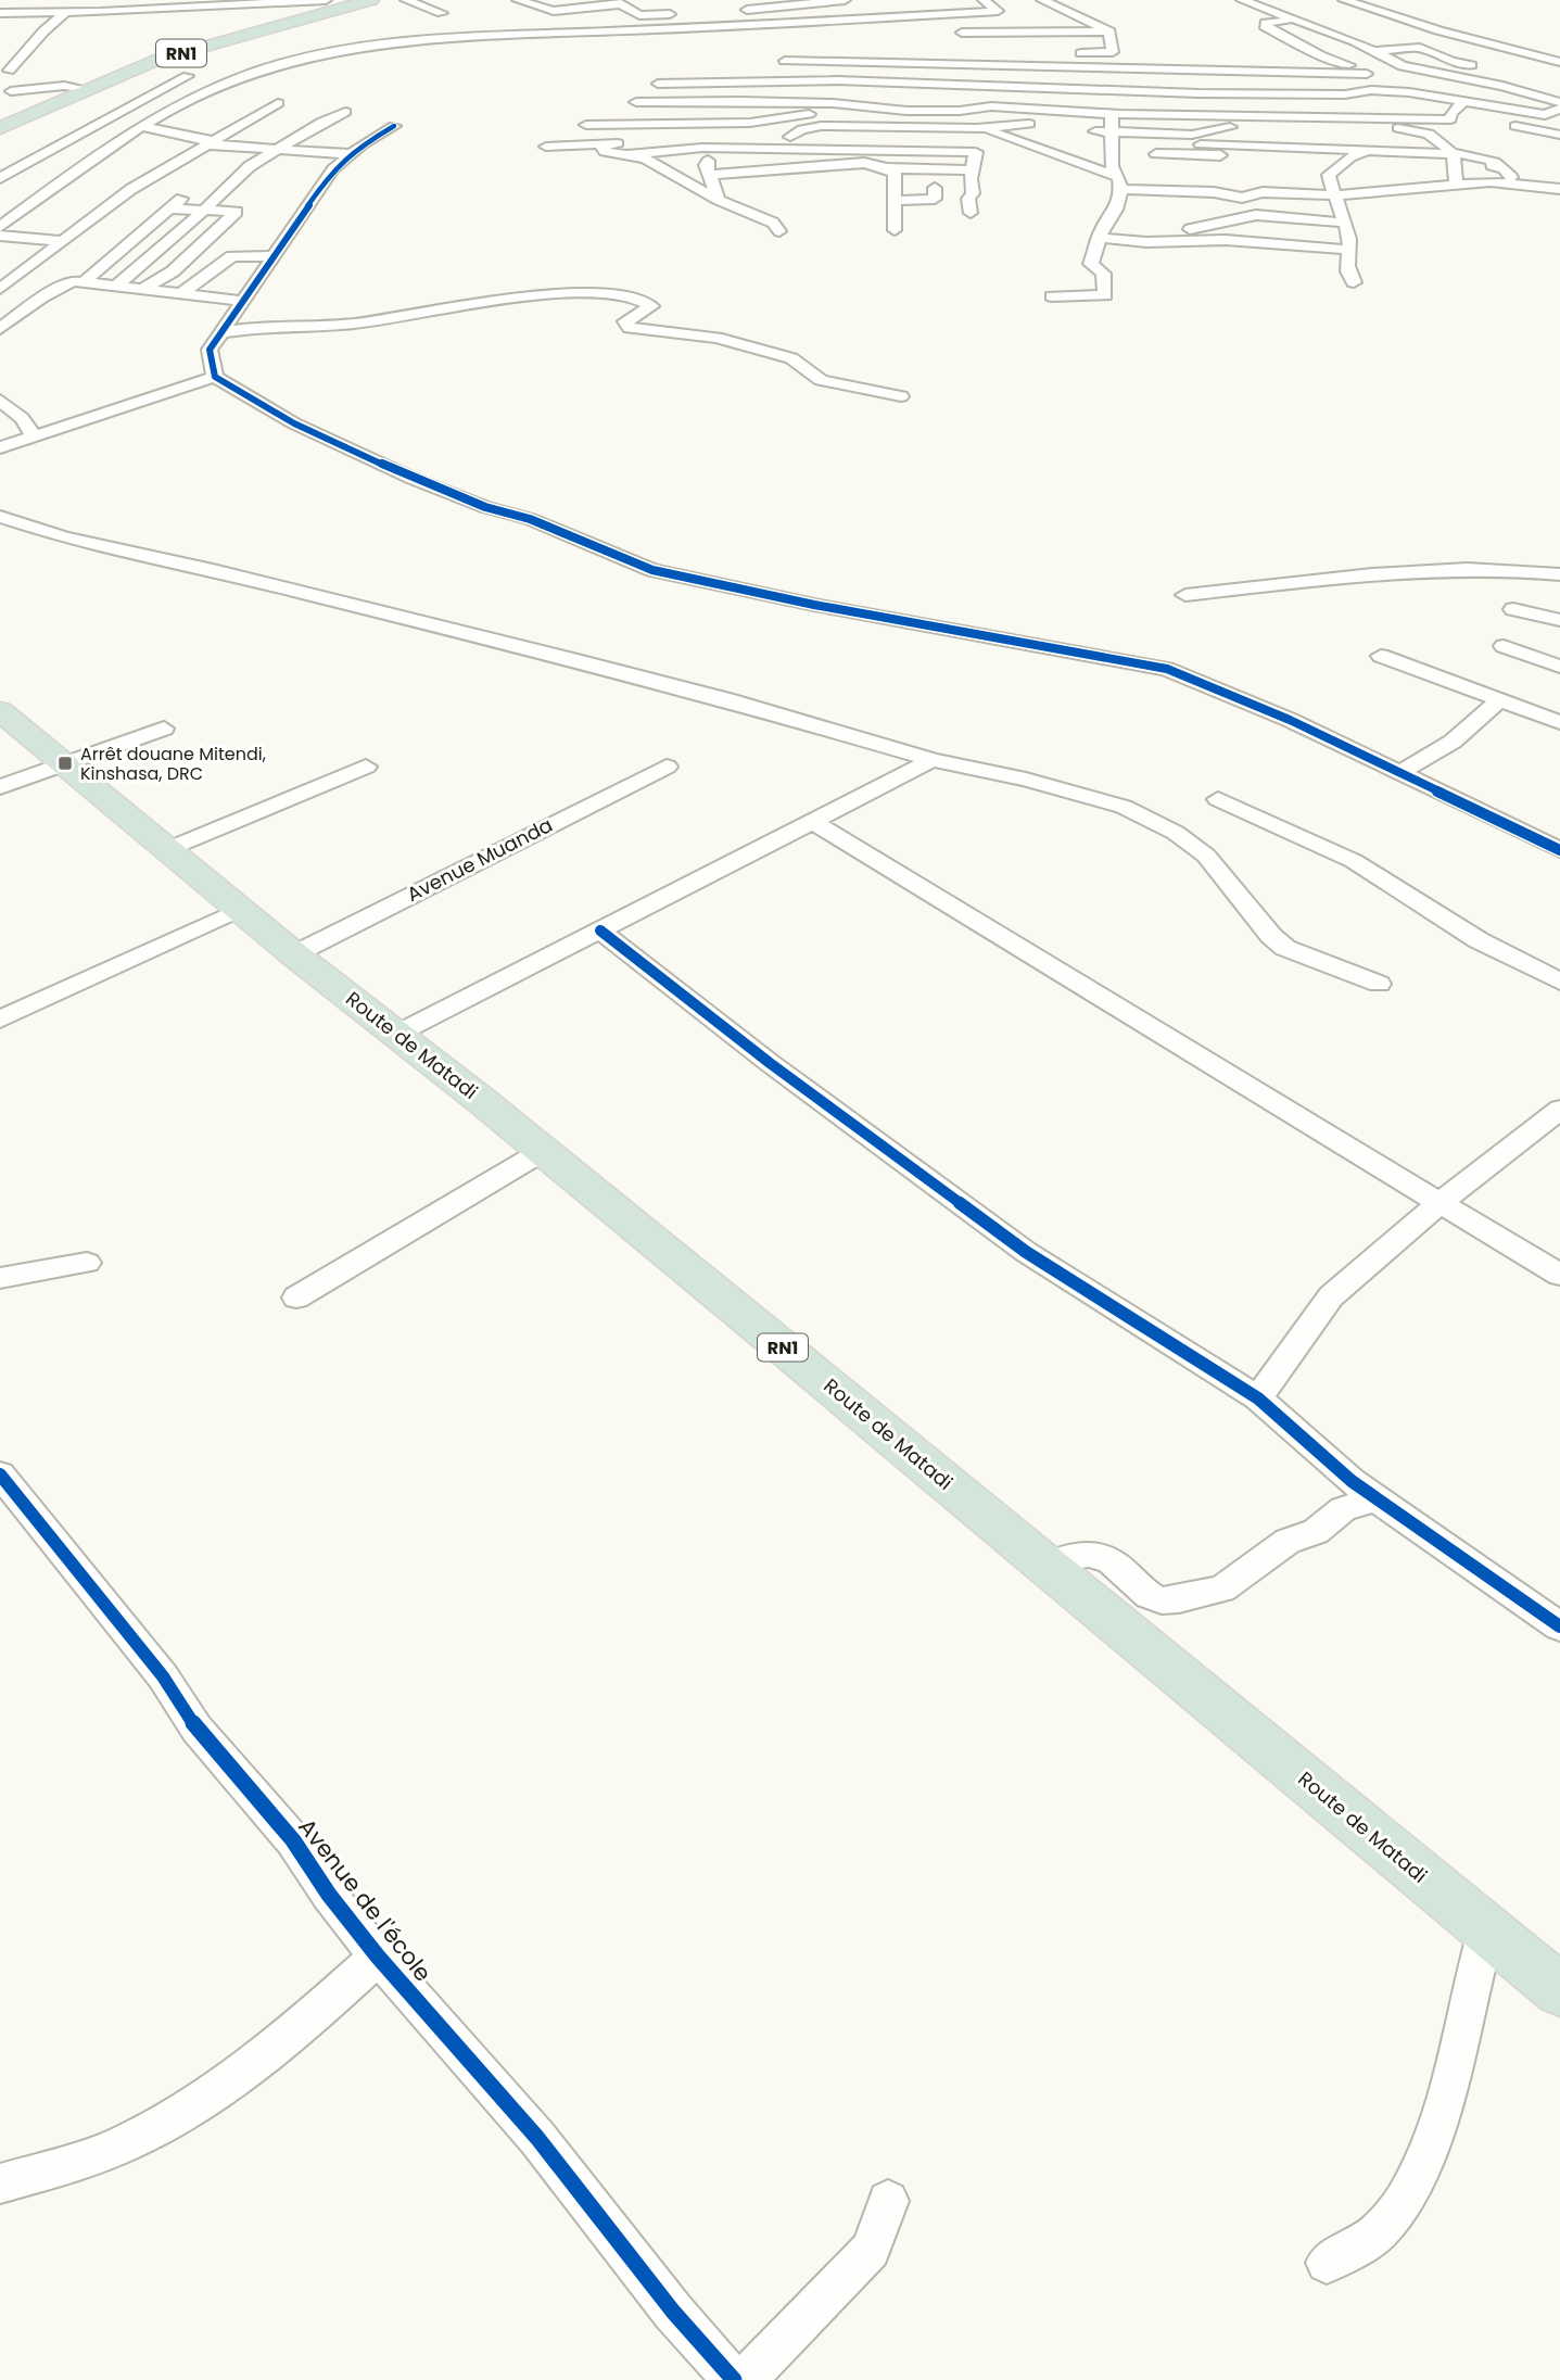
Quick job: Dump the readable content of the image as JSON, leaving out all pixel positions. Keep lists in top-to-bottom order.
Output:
{
  "streets": {
    "highway": ["RN1", "Route de Matadi"],
    "street": ["Avenue Muanda", "Avenue de l'école"]
  },
  "crossings": [
    ["Avenue Muanda", "Route de Matadi"]
  ],
  "places": {
    "transit": ["Arrêt douane Mitendi, Kinshasa, DRC"]
  }
}
